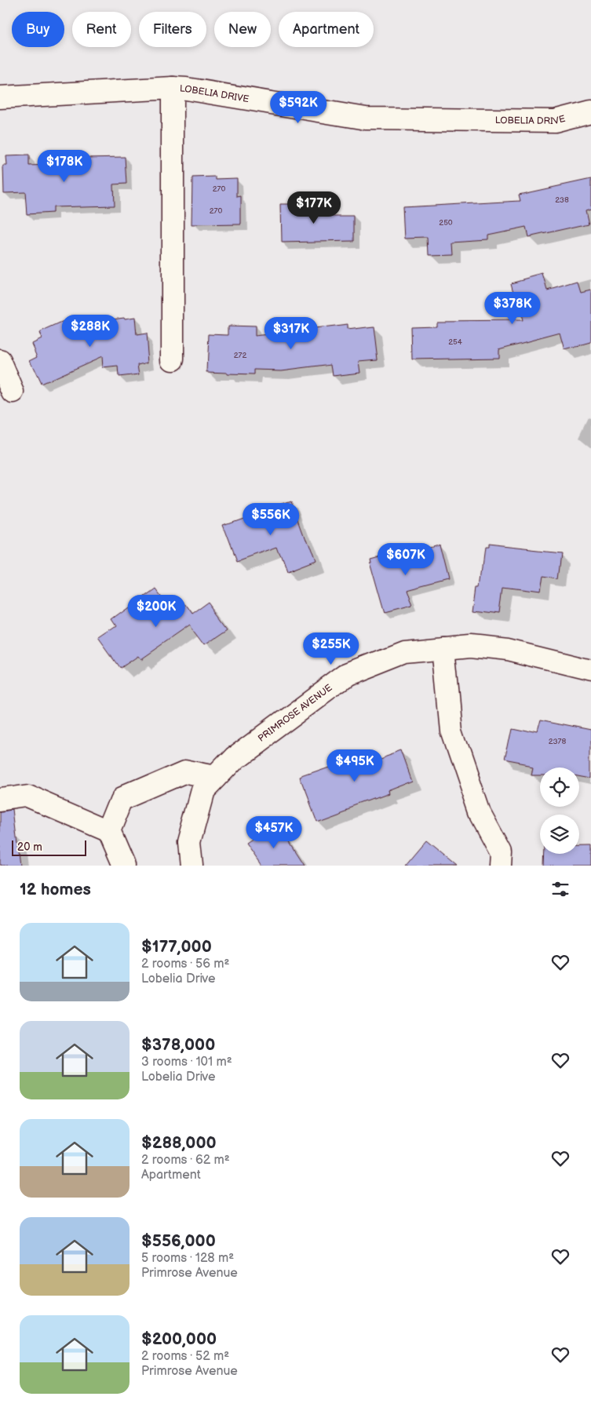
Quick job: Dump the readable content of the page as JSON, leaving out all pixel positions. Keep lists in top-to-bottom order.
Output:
{
  "streets": {
    "street": ["LOBELIA DRIVE", "PRIMROSE AVENUE"]
  },
  "house_numbers": [
    "270",
    "238",
    "270",
    "250",
    "254",
    "272",
    "2378"
  ],
  "scale_bar": "20 m",
  "page": {
    "chip": [
      "Buy",
      "Rent",
      "Filters",
      "New",
      "Apartment"
    ],
    "price": [
      "$592K",
      "$178K",
      "$177K",
      "$378K",
      "$288K",
      "$317K",
      "$556K",
      "$607K",
      "$200K",
      "$255K",
      "$495K",
      "$457K"
    ],
    "scale": "20 m",
    "heading": "12 homes",
    "list": [
      {
        "name": "$177,000",
        "note": "2 rooms · 56 m² · Lobelia Drive"
      },
      {
        "name": "$378,000",
        "note": "3 rooms · 101 m² · Lobelia Drive"
      },
      {
        "name": "$288,000",
        "note": "2 rooms · 62 m² · Apartment"
      },
      {
        "name": "$556,000",
        "note": "5 rooms · 128 m² · Primrose Avenue"
      },
      {
        "name": "$200,000",
        "note": "2 rooms · 52 m² · Primrose Avenue"
      }
    ]
  }
}
